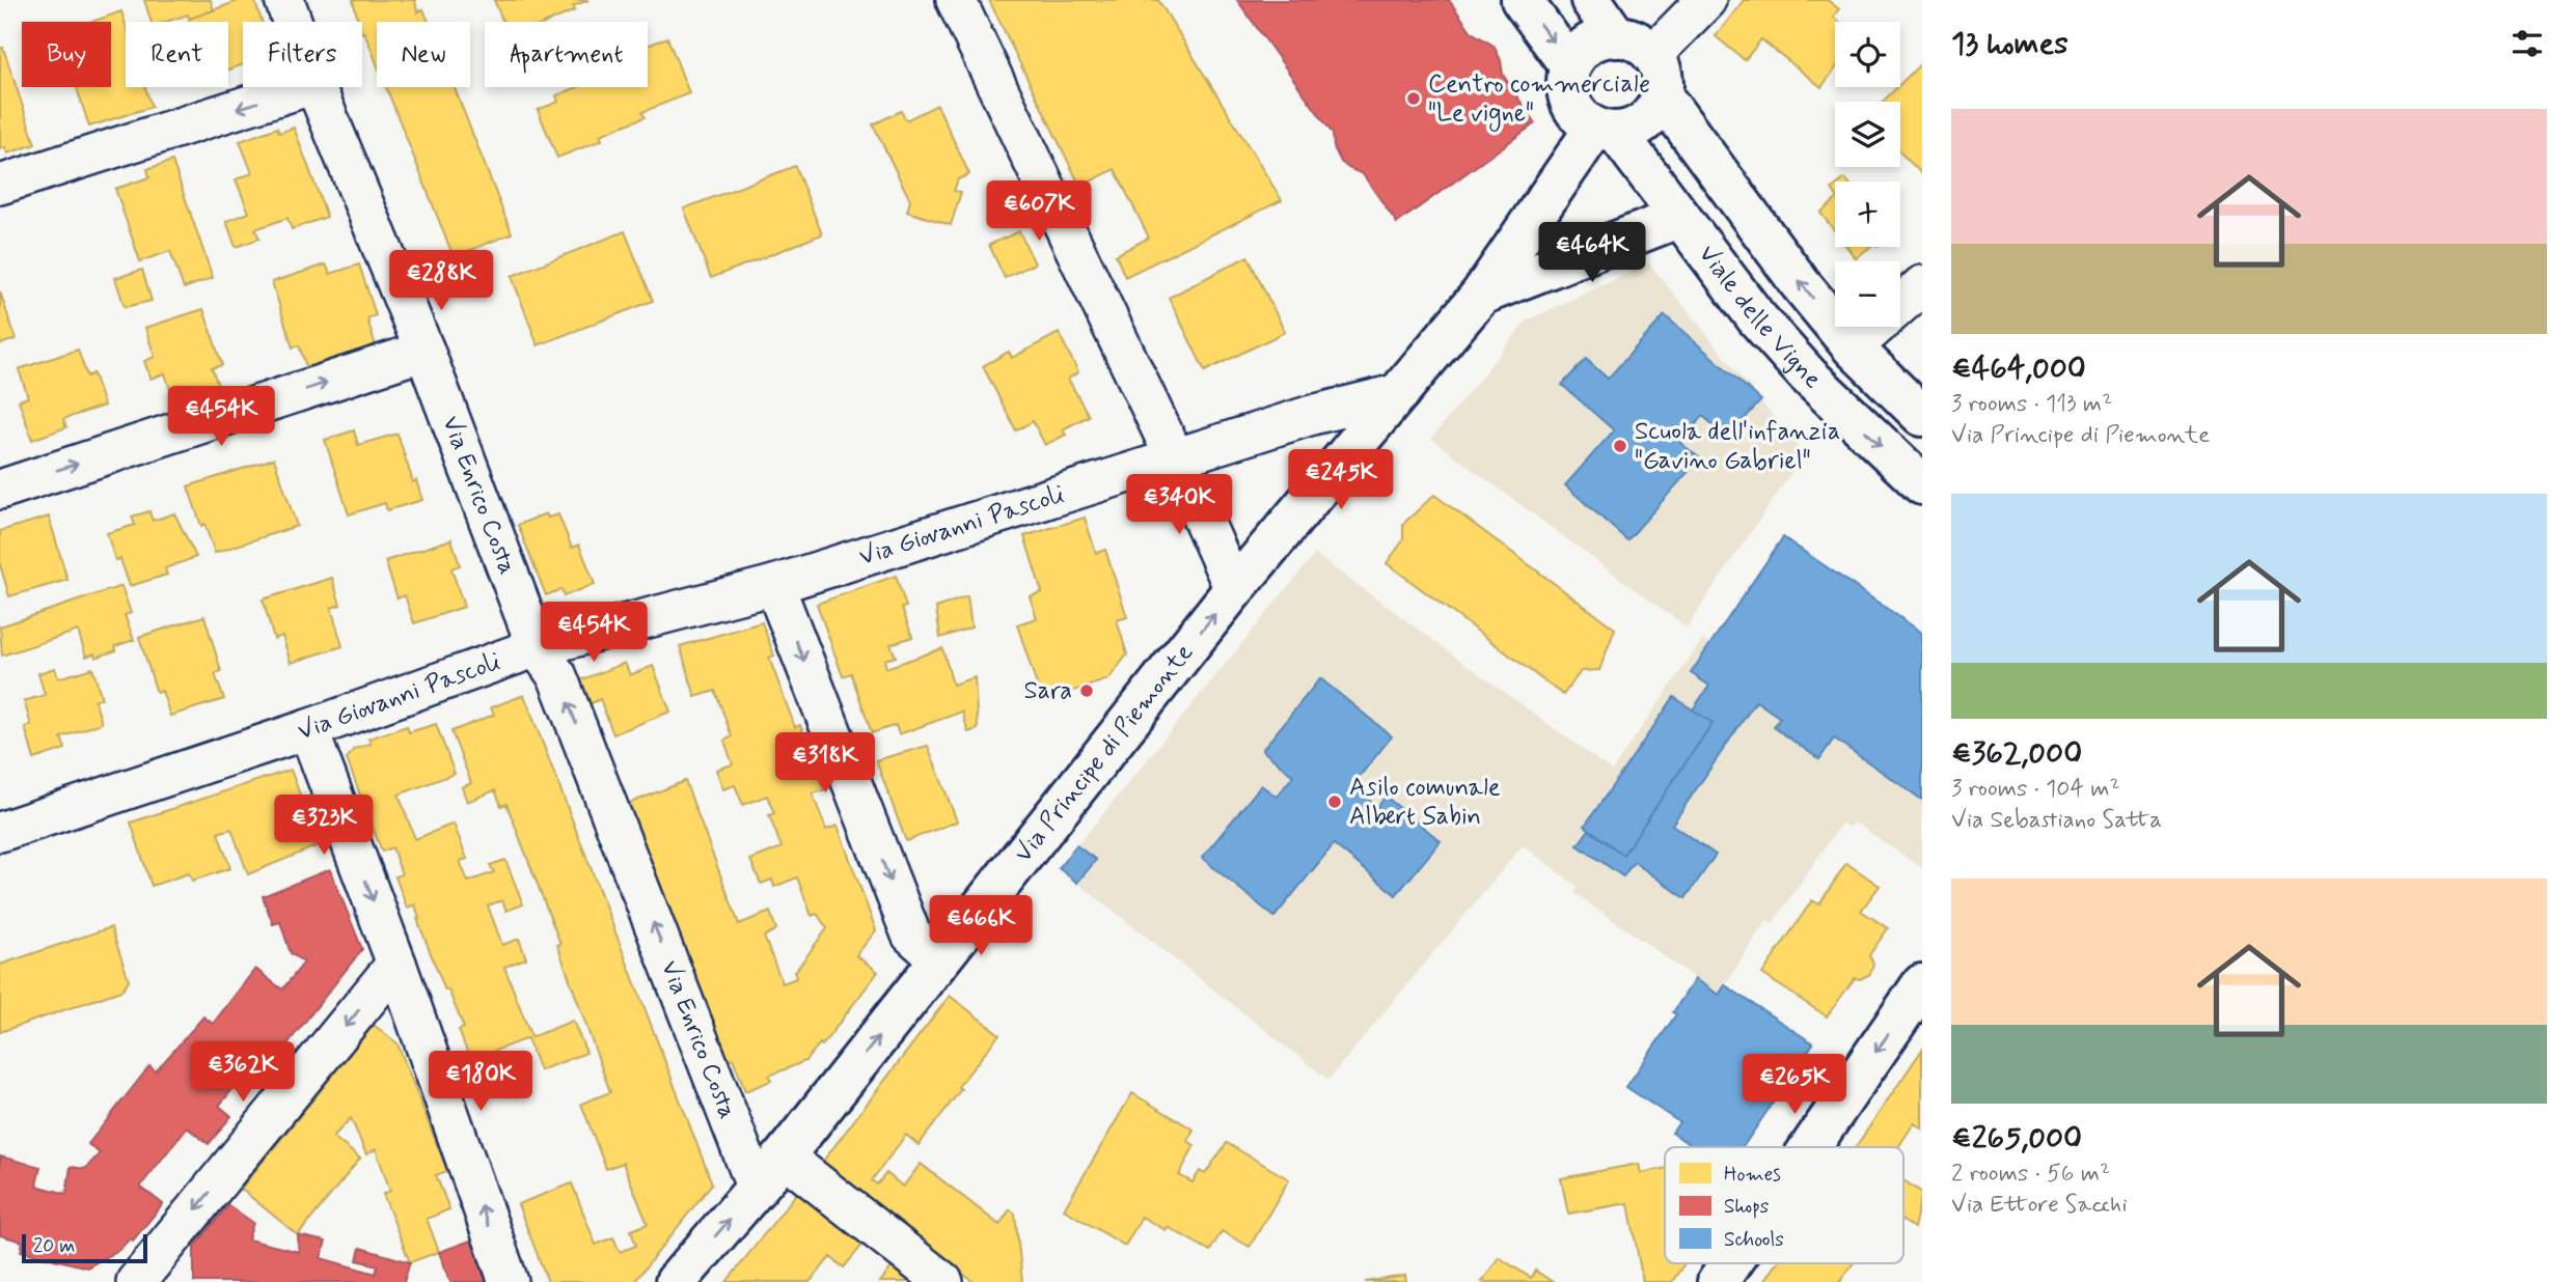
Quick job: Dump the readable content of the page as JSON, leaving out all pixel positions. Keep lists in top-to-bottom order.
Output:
{
  "streets": {
    "street": [
      "Viale delle Vigne",
      "Via Enrico Costa",
      "Via Giovanni Pascoli",
      "Via Principe di Piemonte"
    ]
  },
  "crossings": [
    ["Viale delle Vigne", "Via Principe di Piemonte"],
    ["Via Enrico Costa", "Via Giovanni Pascoli"],
    ["Via Enrico Costa", "Via Principe di Piemonte"],
    ["Via Giovanni Pascoli", "Via Principe di Piemonte"]
  ],
  "one_way": ["Via Principe di Piemonte"],
  "places": [
    "Centro commerciale \"Le vigne\"",
    "Scuola dell'infanzia \"Gavino Gabriel\"",
    "Sara",
    "Asilo comunale Albert Sabin"
  ],
  "legend": ["Homes", "Shops", "Schools"],
  "scale_bar": "20 m",
  "page": {
    "heading": "13 homes",
    "map_buttons": ["+", "−"],
    "chip": [
      "Buy",
      "Rent",
      "Filters",
      "New",
      "Apartment"
    ],
    "list": [
      {
        "name": "€464,000",
        "note": "3 rooms · 113 m² · Via Principe di Piemonte"
      },
      {
        "name": "€362,000",
        "note": "3 rooms · 104 m² · Via Sebastiano Satta"
      },
      {
        "name": "€265,000",
        "note": "2 rooms · 56 m² · Via Ettore Sacchi"
      }
    ],
    "price": [
      "€607K",
      "€464K",
      "€288K",
      "€454K",
      "€245K",
      "€340K",
      "€454K",
      "€318K",
      "€323K",
      "€666K",
      "€362K",
      "€180K",
      "€265K"
    ],
    "scale": "20 m"
  }
}
